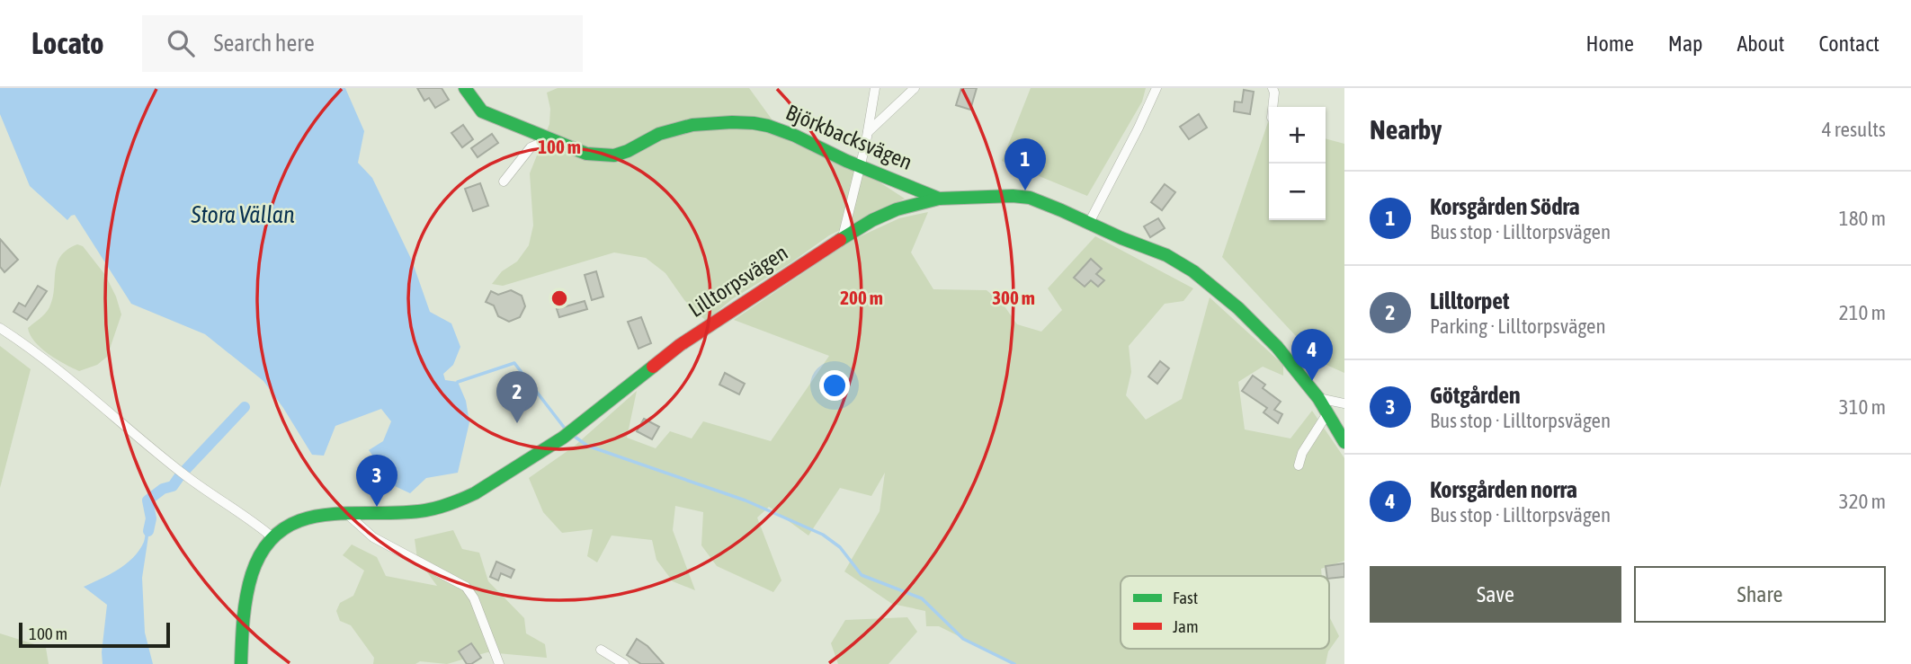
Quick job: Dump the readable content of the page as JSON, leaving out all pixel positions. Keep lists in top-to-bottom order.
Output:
{
  "streets": {
    "street": ["Björkbacksvägen", "Lilltorpsvägen"]
  },
  "crossings": [
    ["Björkbacksvägen", "Lilltorpsvägen"]
  ],
  "water": ["Stora Vällan"],
  "legend": ["Fast", "Jam"],
  "scale_bar": "100 m",
  "page": {
    "header": "Locato",
    "search": "Search here",
    "nav": [
      "Home",
      "Map",
      "About",
      "Contact"
    ],
    "heading": ["Nearby", "4 results"],
    "map_buttons": ["+", "−"],
    "pins": [
      "1",
      "4",
      "2",
      "3"
    ],
    "list": [
      {
        "mark": "1",
        "name": "Korsgården Södra",
        "note": "Bus stop · Lilltorpsvägen",
        "value": "180 m"
      },
      {
        "mark": "2",
        "name": "Lilltorpet",
        "note": "Parking · Lilltorpsvägen",
        "value": "210 m"
      },
      {
        "mark": "3",
        "name": "Götgården",
        "note": "Bus stop · Lilltorpsvägen",
        "value": "310 m"
      },
      {
        "mark": "4",
        "name": "Korsgården norra",
        "note": "Bus stop · Lilltorpsvägen",
        "value": "320 m"
      }
    ],
    "buttons": ["Save", "Share"],
    "scale": "100 m"
  },
  "rings": ["100 m", "200 m", "300 m"]
}
